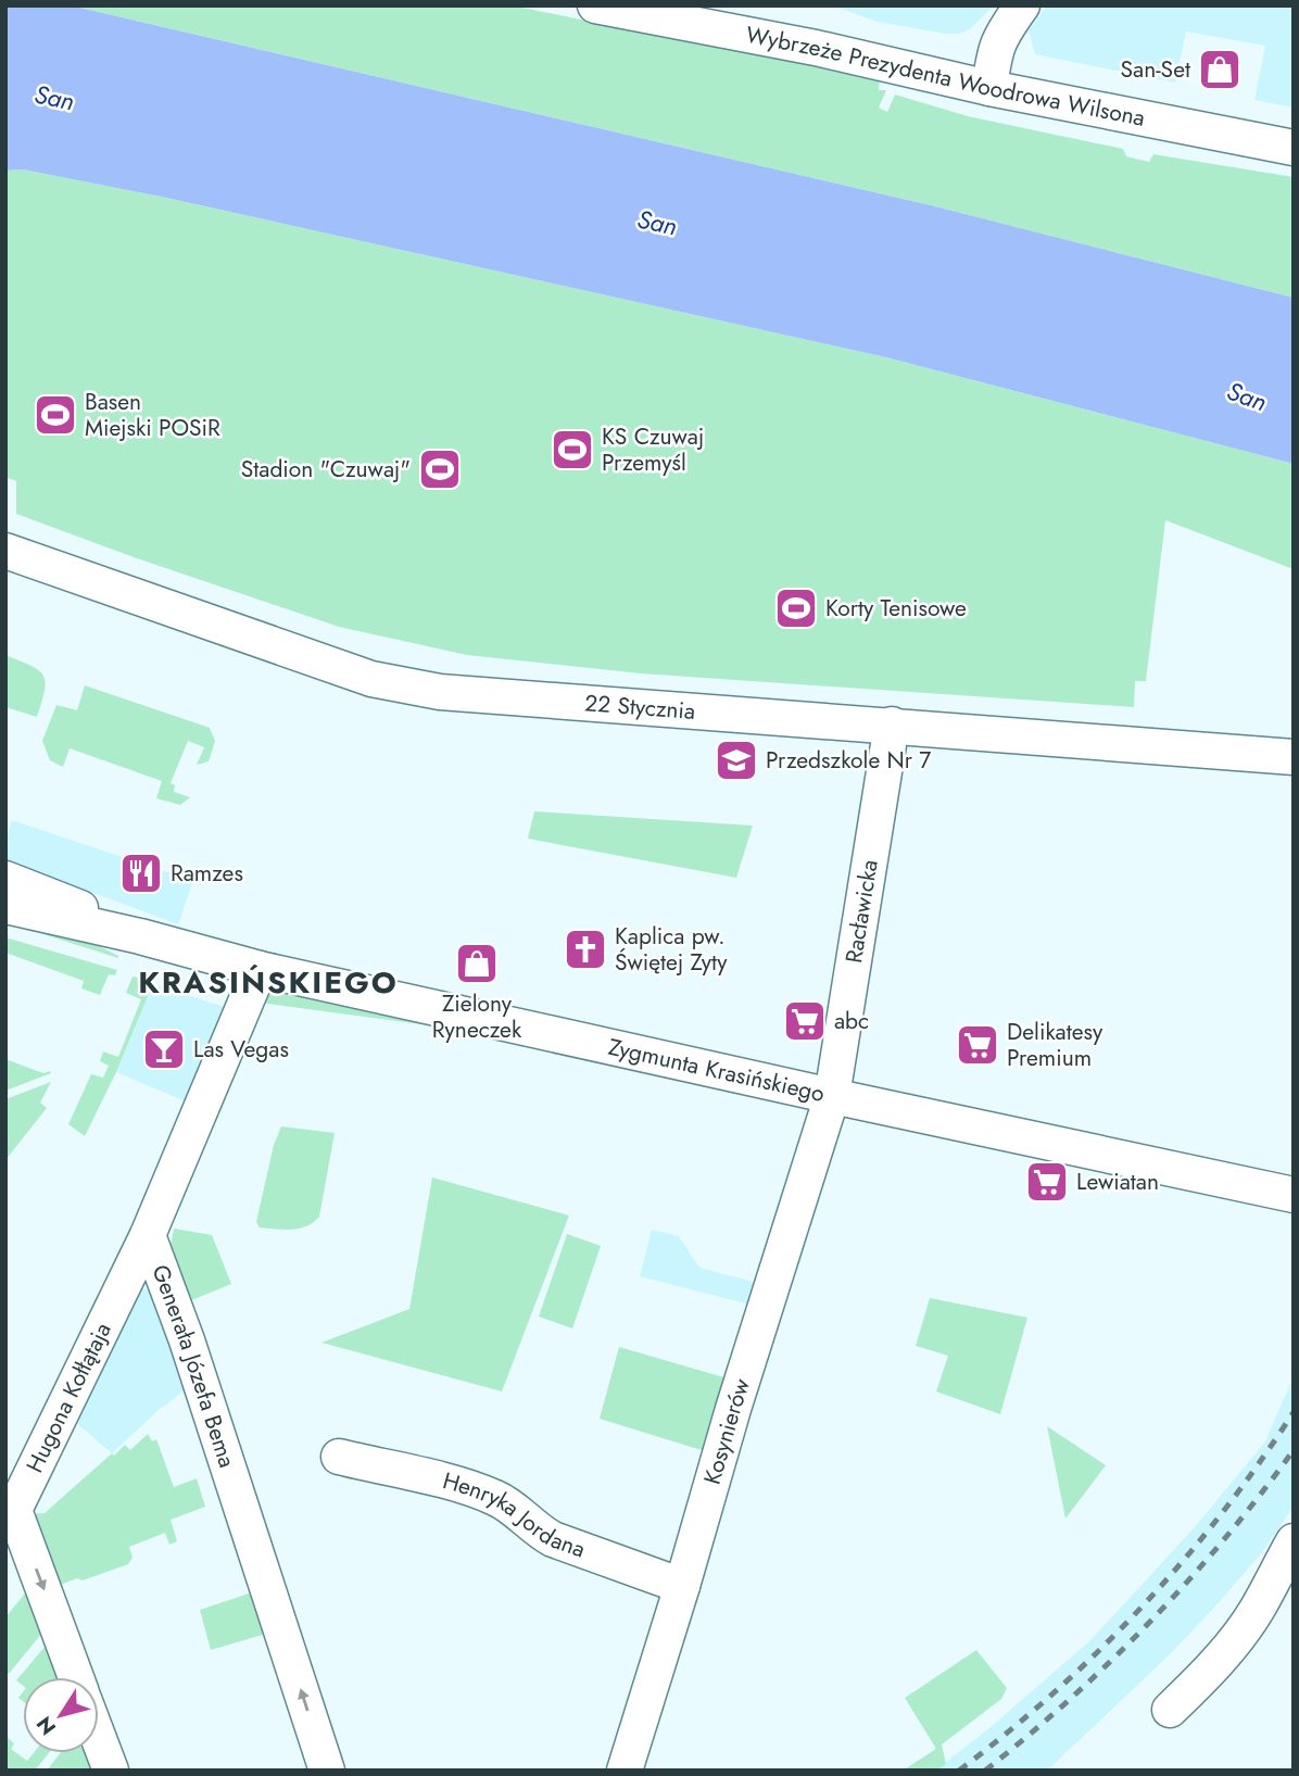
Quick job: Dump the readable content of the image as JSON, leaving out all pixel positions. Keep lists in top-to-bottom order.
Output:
{
  "streets": {
    "street": [
      "Wybrzeże Prezydenta Woodrowa Wilsona",
      "22 Stycznia",
      "Racławicka",
      "Zygmunta Krasińskiego",
      "Generała Józefa Bema",
      "Hugona Kołłątaja",
      "Kosynierów",
      "Henryka Jordana"
    ]
  },
  "crossings": [
    ["22 Stycznia", "Racławicka"],
    ["Racławicka", "Zygmunta Krasińskiego"],
    ["Racławicka", "Kosynierów"],
    ["Zygmunta Krasińskiego", "Generała Józefa Bema"],
    ["Zygmunta Krasińskiego", "Kosynierów"],
    ["Generała Józefa Bema", "Hugona Kołłątaja"],
    ["Kosynierów", "Henryka Jordana"]
  ],
  "one_way": ["Generała Józefa Bema", "Hugona Kołłątaja"],
  "districts": ["KRASIŃSKIEGO"],
  "water": ["San"],
  "places": {
    "shop": ["San-Set", "Zielony Ryneczek"],
    "sports": [
      "Basen Miejski POSiR",
      "KS Czuwaj Przemyśl",
      "Stadion \"Czuwaj\"",
      "Korty Tenisowe"
    ],
    "school or university": ["Przedszkole Nr 7"],
    "restaurant": ["Ramzes"],
    "church": ["Kaplica pw. Świętej Zyty"],
    "supermarket": ["abc", "Delikatesy Premium", "Lewiatan"],
    "bar": ["Las Vegas"]
  },
  "north": "bottom left"
}
